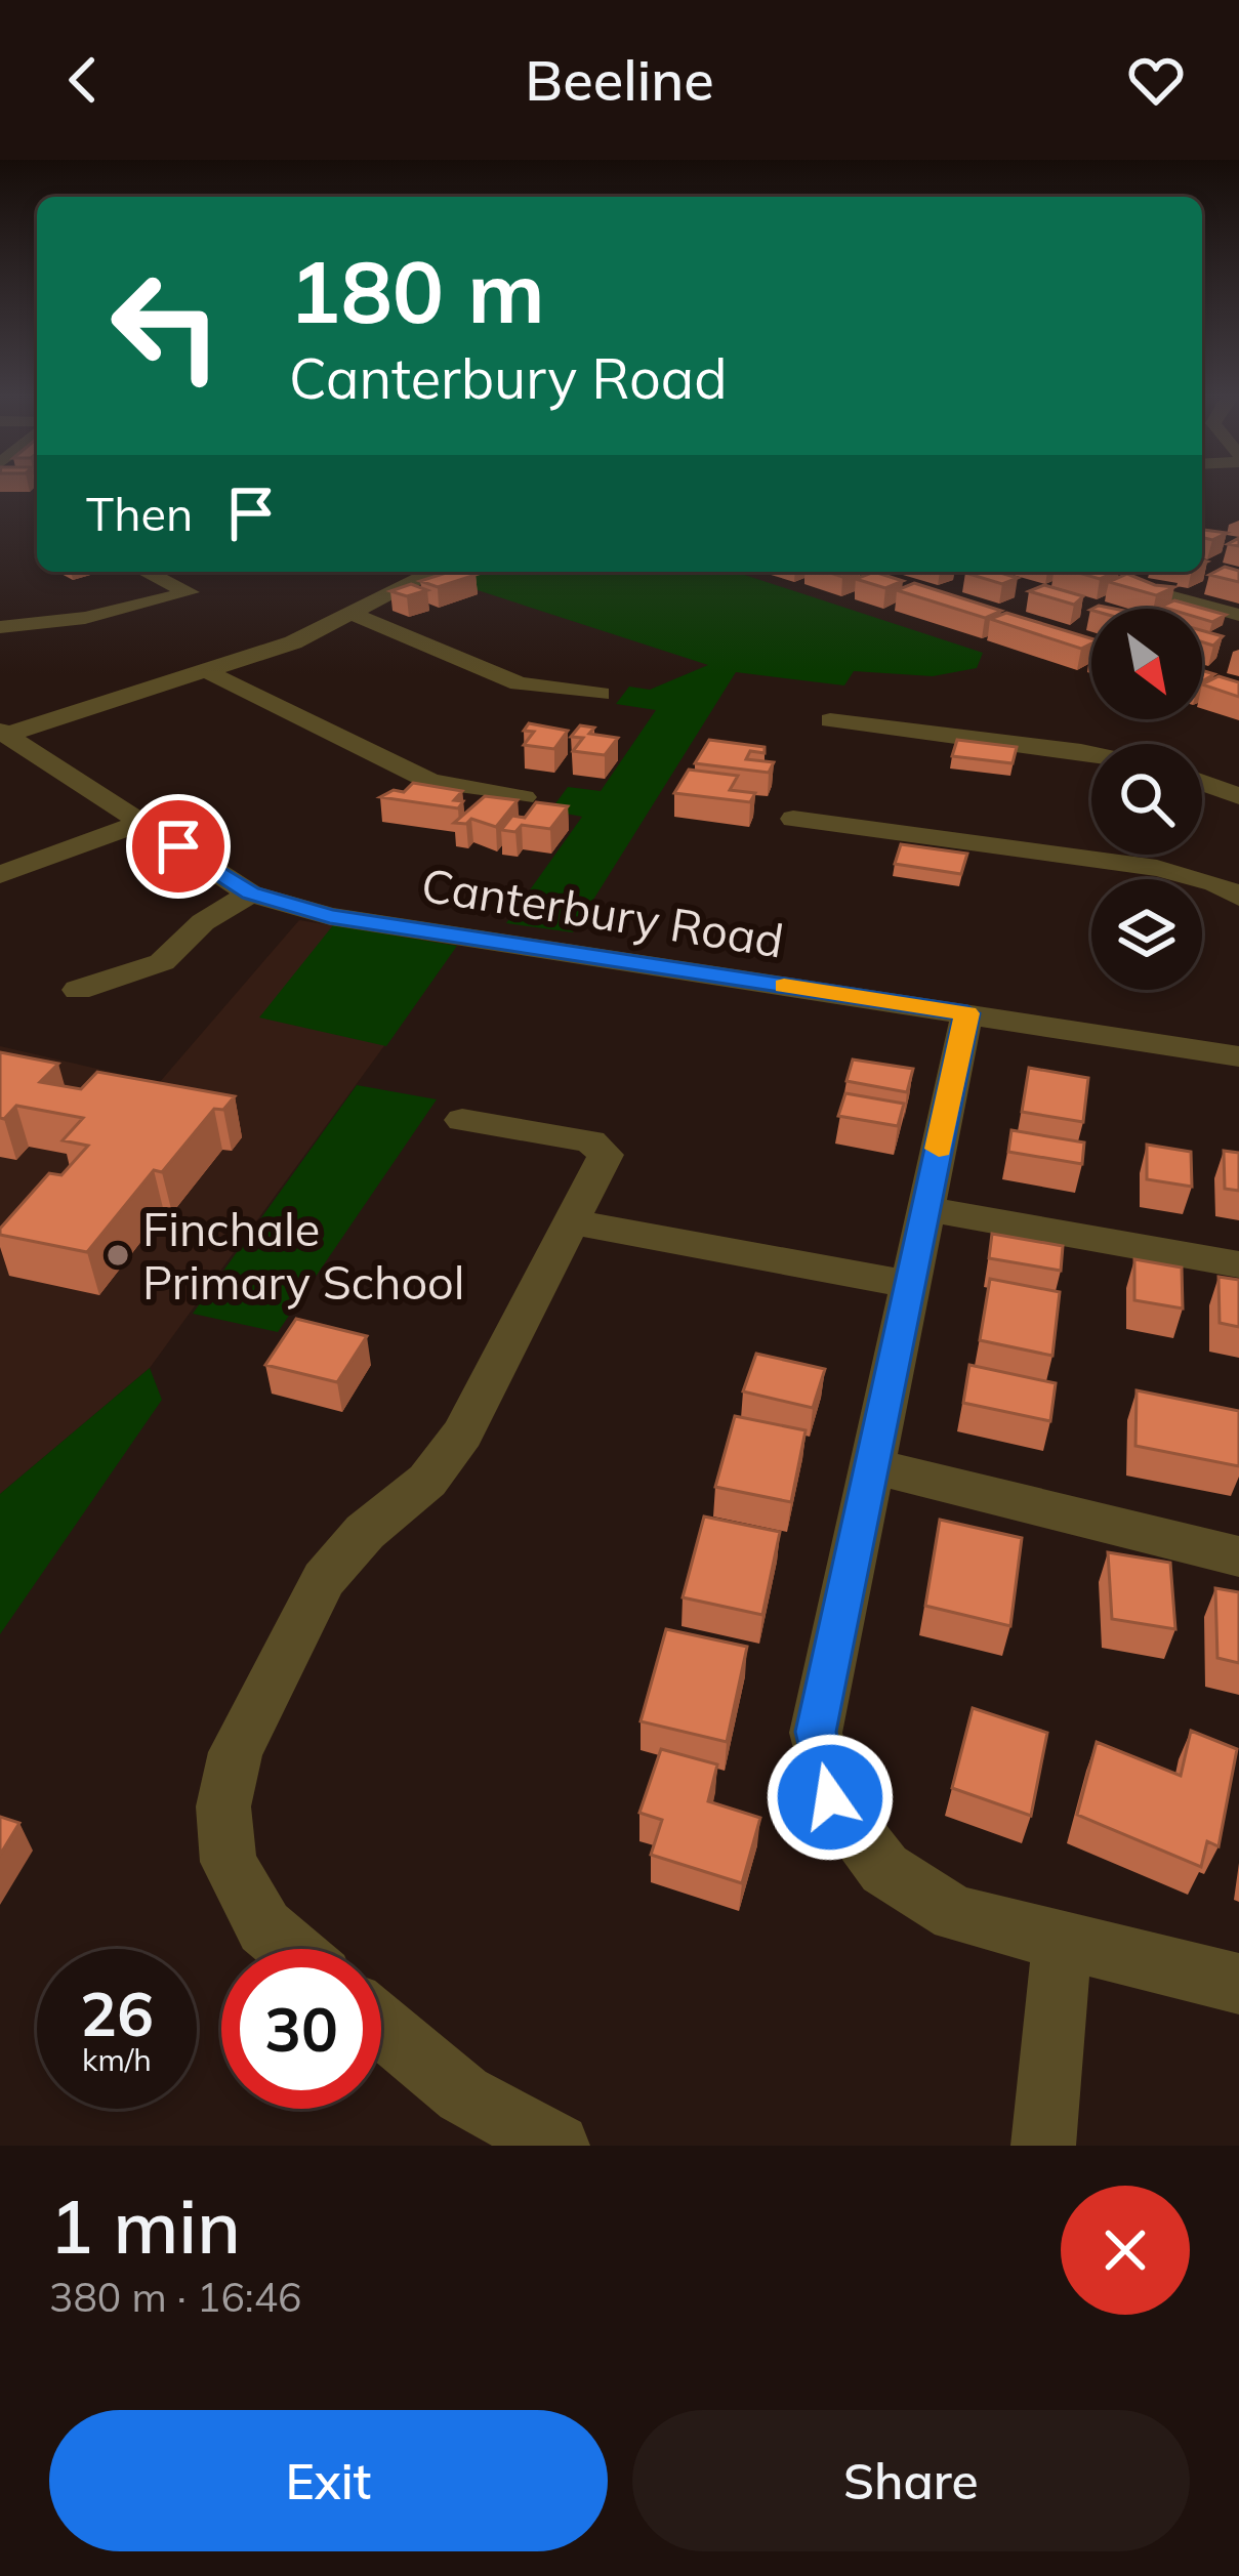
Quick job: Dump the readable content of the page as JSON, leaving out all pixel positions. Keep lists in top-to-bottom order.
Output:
{
  "streets": {
    "street": ["Canterbury Road"]
  },
  "places": ["Finchale Primary School"],
  "north": "bottom right",
  "page": {
    "header": "Beeline",
    "turn": ["180 m", "Canterbury Road"],
    "then": "Then",
    "speed": "26 km/h",
    "limit": "30",
    "heading": ["1 min", "380 m · 16:46"],
    "buttons": ["Exit", "Share"]
  }
}
